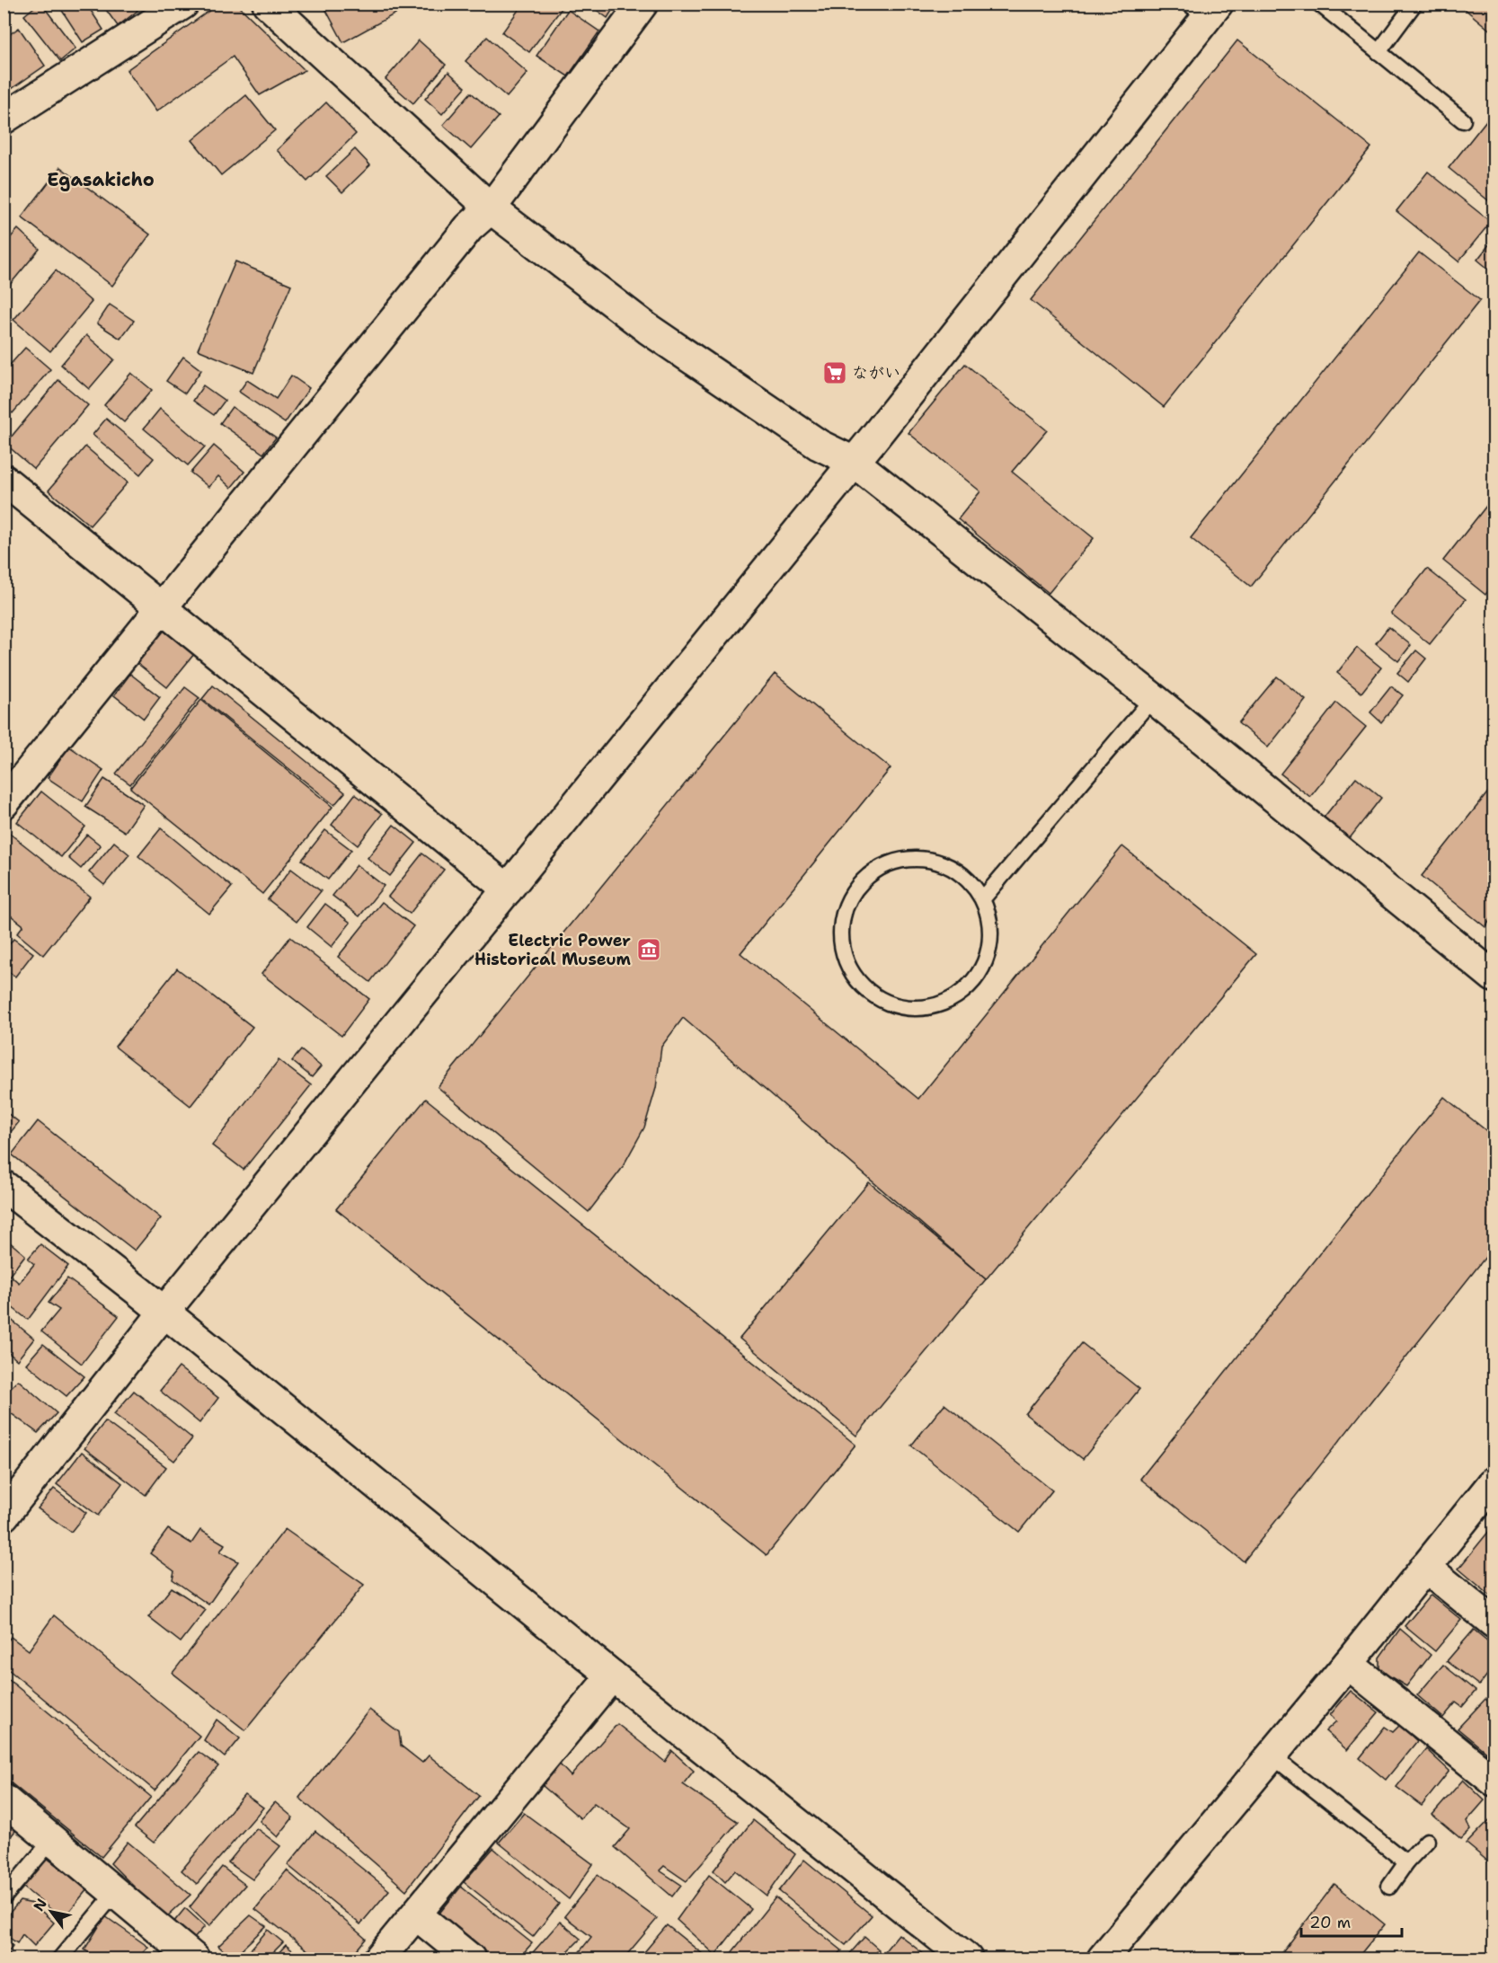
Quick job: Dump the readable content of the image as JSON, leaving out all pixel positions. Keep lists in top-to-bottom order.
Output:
{
  "districts": ["Egasakicho"],
  "places": {
    "supermarket": ["ながい"],
    "museum": ["Electric Power Historical Museum"]
  },
  "scale_bar": "20 m",
  "north": "top left"
}
